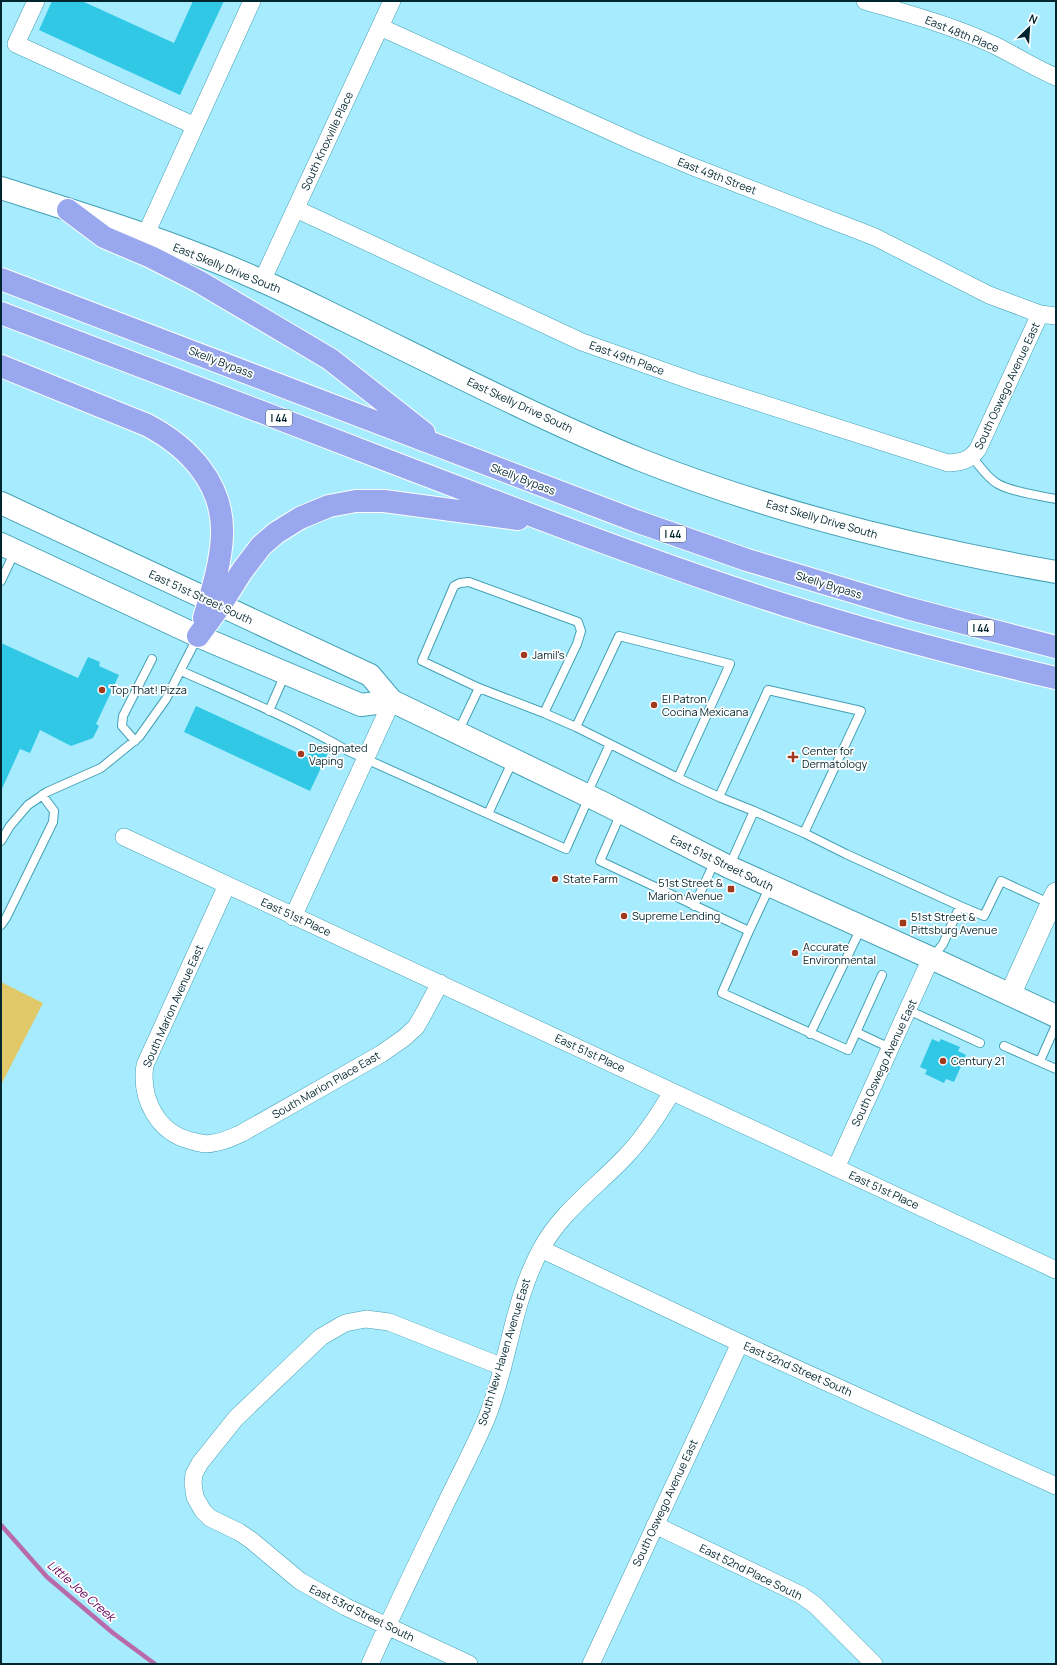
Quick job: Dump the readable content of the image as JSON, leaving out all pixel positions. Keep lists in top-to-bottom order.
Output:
{
  "streets": {
    "highway": ["Skelly Bypass", "I 44"],
    "main road": ["East Skelly Drive South", "East 51st Street South"],
    "street": [
      "East 48th Place",
      "South Knoxville Place",
      "East 49th Street",
      "East 49th Place",
      "South Oswego Avenue East",
      "East 51st Place",
      "South Marion Avenue East",
      "South Marion Place East",
      "South New Haven Avenue East",
      "East 52nd Street South",
      "East 52nd Place South",
      "East 53rd Street South"
    ]
  },
  "crossings": [
    ["South Knoxville Place", "East 49th Street"],
    ["South Knoxville Place", "East Skelly Drive South"],
    ["South Knoxville Place", "East 49th Place"],
    ["East 49th Street", "South Oswego Avenue East"],
    ["East 49th Place", "South Oswego Avenue East"],
    ["South Oswego Avenue East", "East 51st Street South"],
    ["South Oswego Avenue East", "East 51st Place"],
    ["South Oswego Avenue East", "East 52nd Street South"],
    ["South Oswego Avenue East", "East 52nd Place South"],
    ["East 51st Place", "South Marion Avenue East"],
    ["East 51st Place", "South Marion Place East"],
    ["East 51st Place", "South New Haven Avenue East"],
    ["South Marion Avenue East", "South Marion Place East"],
    ["South New Haven Avenue East", "East 52nd Street South"],
    ["South New Haven Avenue East", "East 53rd Street South"]
  ],
  "water": ["Little Joe Creek"],
  "places": {
    "other": [
      "Jamil's",
      "Top That! Pizza",
      "El Patron Cocina Mexicana",
      "Designated Vaping",
      "State Farm",
      "Supreme Lending",
      "Accurate Environmental",
      "Century 21"
    ],
    "health": ["Center for Dermatology"],
    "transit": ["51st Street & Marion Avenue", "51st Street & Pittsburg Avenue"]
  },
  "north": "top right"
}
